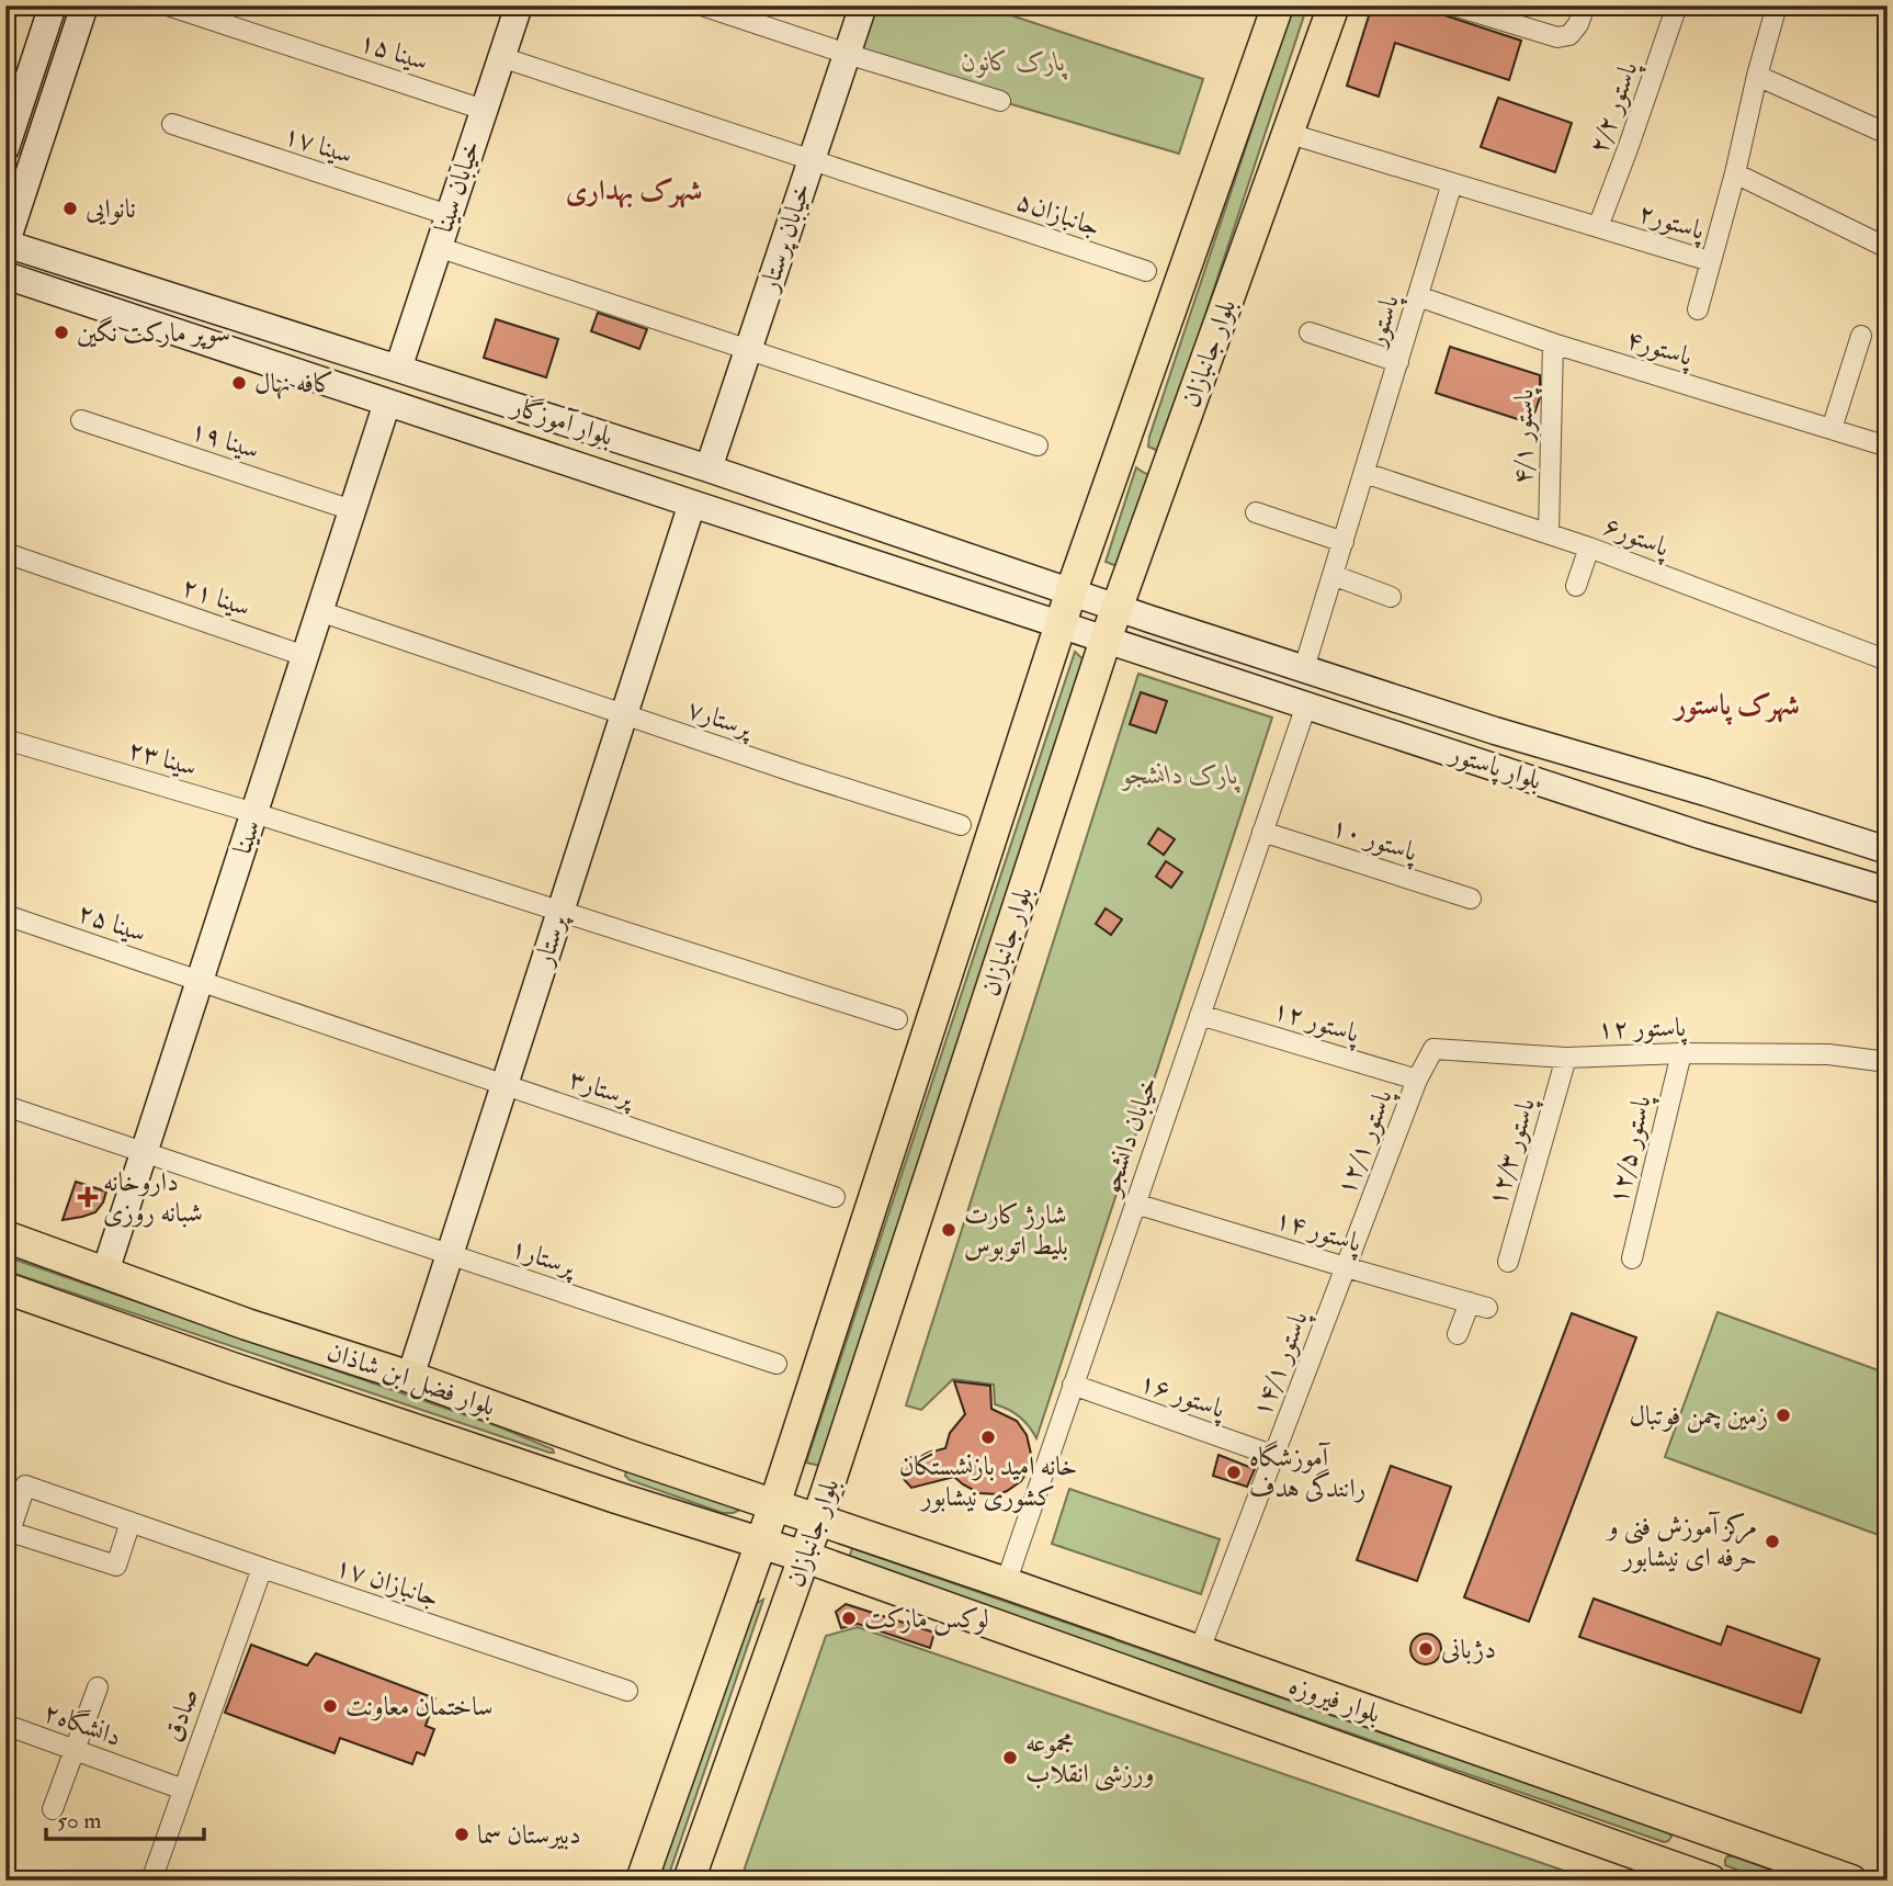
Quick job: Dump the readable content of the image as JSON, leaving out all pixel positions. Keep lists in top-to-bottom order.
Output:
{
  "streets": {
    "main road": ["بلوار جانبازان", "بلوار فضل ابن شاذان", "بلوار فیروزه"],
    "street": [
      "سینا ۱۵",
      "پاستور ۲/۲",
      "سینا ۱۷",
      "خیابان سینا",
      "جانبازان۵",
      "پاستور۲",
      "خیابان پرستار",
      "پاستور",
      "پاستور۴",
      "بلوار آموزگار",
      "پاستور ۴/۱",
      "سینا ۱۹",
      "پاستور۶",
      "سینا ۲۱",
      "پرستار۷",
      "سینا ۲۳",
      "بلوار پاستور",
      "سینا",
      "پاستور ۱۰",
      "سینا ۲۵",
      "پرستار",
      "پاستور ۱۲",
      "۱۲ پاستور",
      "پرستار۳",
      "خیابان دانشجو",
      "پاستور ۱۲/۱",
      "پاستور ۱۲/۵",
      "پاستور ۱۲/۳",
      "پاستور ۱۴",
      "پرستار۱",
      "پاستور ۱۴/۱",
      "پاستور ۱۶",
      "جانبازان ۱۷",
      "صادق",
      "دانشگاه۲"
    ]
  },
  "crossings": [
    ["سینا ۱۵", "خیابان سینا"],
    ["پاستور ۲/۲", "پاستور۲"],
    ["سینا ۱۷", "خیابان سینا"],
    ["خیابان سینا", "جانبازان۵"],
    ["خیابان سینا", "بلوار آموزگار"],
    ["جانبازان۵", "خیابان پرستار"],
    ["پاستور۲", "پاستور"],
    ["پاستور۲", "بلوار جانبازان"],
    ["خیابان پرستار", "بلوار آموزگار"],
    ["پاستور", "پاستور۴"],
    ["پاستور", "پاستور۶"],
    ["پاستور", "بلوار پاستور"],
    ["پاستور۴", "پاستور ۴/۱"],
    ["بلوار جانبازان", "بلوار آموزگار"],
    ["بلوار جانبازان", "بلوار پاستور"],
    ["بلوار جانبازان", "بلوار فضل ابن شاذان"],
    ["بلوار جانبازان", "بلوار فیروزه"],
    ["بلوار آموزگار", "بلوار پاستور"],
    ["بلوار آموزگار", "سینا"],
    ["بلوار آموزگار", "پرستار"],
    ["پاستور ۴/۱", "پاستور۶"],
    ["سینا ۱۹", "سینا"],
    ["سینا ۲۱", "سینا"],
    ["پرستار۷", "سینا"],
    ["پرستار۷", "پرستار"],
    ["سینا ۲۳", "سینا"],
    ["سینا ۲۳", "پرستار"],
    ["بلوار پاستور", "خیابان دانشجو"],
    ["سینا", "سینا ۲۵"],
    ["سینا", "پرستار۱"],
    ["سینا", "بلوار فضل ابن شاذان"],
    ["پاستور ۱۰", "خیابان دانشجو"],
    ["سینا ۲۵", "پرستار۳"],
    ["پرستار", "پرستار۳"],
    ["پرستار", "پرستار۱"],
    ["پرستار", "بلوار فضل ابن شاذان"],
    ["پاستور ۱۲", "۱۲ پاستور"],
    ["پاستور ۱۲", "خیابان دانشجو"],
    ["پاستور ۱۲", "پاستور ۱۲/۱"],
    ["۱۲ پاستور", "پاستور ۱۲/۱"],
    ["۱۲ پاستور", "پاستور ۱۲/۵"],
    ["۱۲ پاستور", "پاستور ۱۲/۳"],
    ["خیابان دانشجو", "پاستور ۱۴"],
    ["خیابان دانشجو", "پاستور ۱۶"],
    ["خیابان دانشجو", "بلوار فیروزه"],
    ["پاستور ۱۲/۱", "پاستور ۱۴"],
    ["پاستور ۱۲/۱", "پاستور ۱۴/۱"],
    ["پاستور ۱۴", "پاستور ۱۴/۱"],
    ["پاستور ۱۴/۱", "پاستور ۱۶"],
    ["پاستور ۱۴/۱", "بلوار فیروزه"],
    ["بلوار فضل ابن شاذان", "بلوار فیروزه"],
    ["جانبازان ۱۷", "صادق"],
    ["صادق", "دانشگاه۲"]
  ],
  "districts": ["شهرک بهداری", "شهرک پاستور"],
  "parks": ["پارک کانون", "پارک دانشجو"],
  "places": {
    "other": [
      "نانوایی",
      "سوپر مارکت نگین",
      "کافه نهال",
      "شارژ کارت بلیط اتوبوس",
      "زمین چمن فوتبال",
      "خانه امید بازنشستگان کشوری نیشابور",
      "آموزشگاه رانندگی هدف",
      "مرکز آموزش فنی و حرفه ای نیشابور",
      "لوکس مارکت",
      "دژبانی",
      "ساختمان معاونت",
      "مجموعه ورزشی انقلاب",
      "دبیرستان سما"
    ],
    "health": ["داروخانه شبانه روزی"]
  },
  "scale_bar": "50 m"
}
